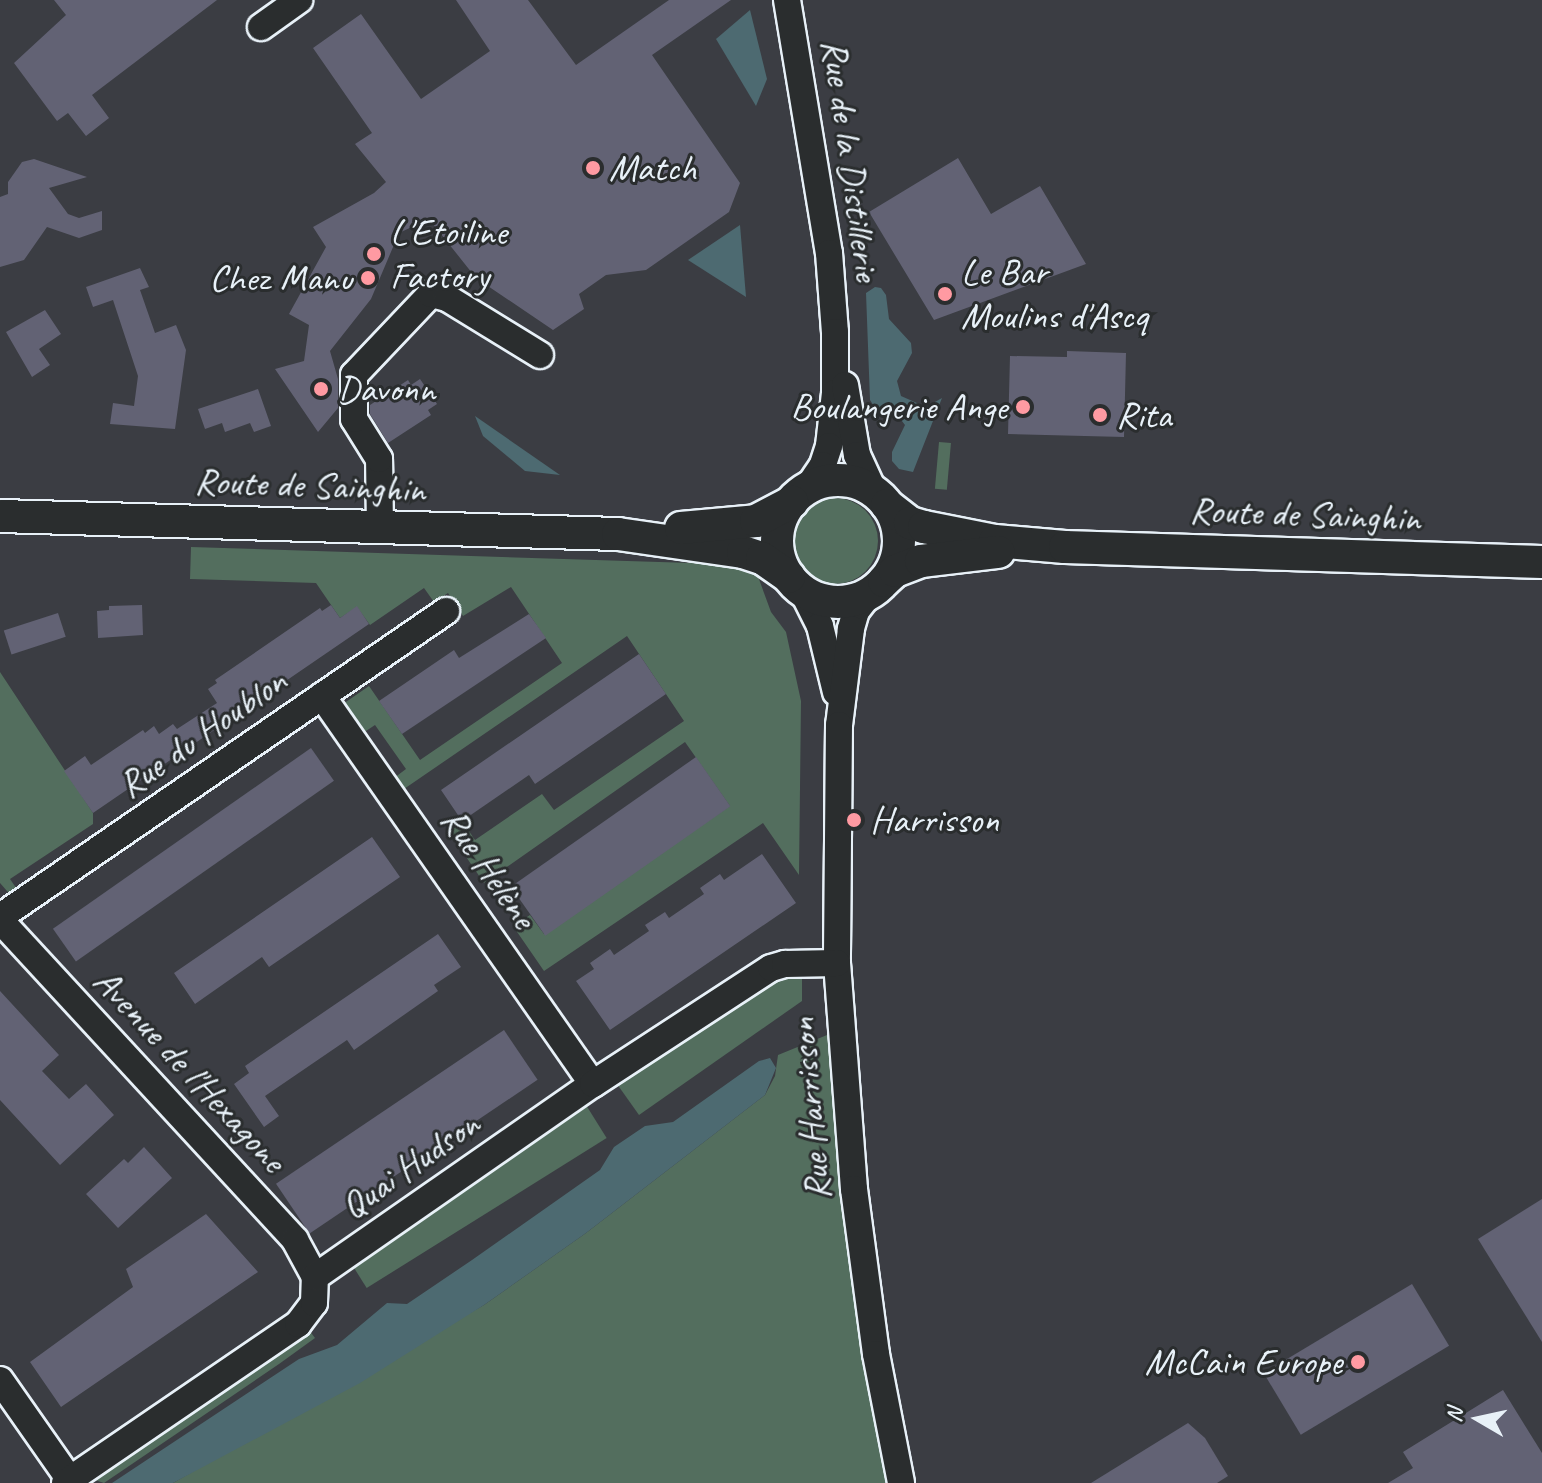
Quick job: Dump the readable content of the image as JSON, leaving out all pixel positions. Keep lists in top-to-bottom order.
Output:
{
  "streets": {
    "street": [
      "Rue de la Distillerie",
      "Route de Sainghin",
      "Rue du Houblon",
      "Rue Hélène",
      "Avenue de l'Hexagone",
      "Rue Harrisson",
      "Quai Hudson"
    ]
  },
  "crossings": [
    ["Rue de la Distillerie", "Route de Sainghin"],
    ["Rue de la Distillerie", "Rue Harrisson"],
    ["Route de Sainghin", "Rue Harrisson"],
    ["Rue du Houblon", "Rue Hélène"],
    ["Rue du Houblon", "Avenue de l'Hexagone"],
    ["Rue Hélène", "Quai Hudson"],
    ["Avenue de l'Hexagone", "Quai Hudson"],
    ["Rue Harrisson", "Quai Hudson"]
  ],
  "places": [
    "Match",
    "L'Etoiline Factory",
    "Chez Manu",
    "Le Bar Moulins d'Ascq",
    "Davonn",
    "Boulangerie Ange",
    "Rita",
    "Harrisson",
    "McCain Europe"
  ],
  "north": "left"
}
